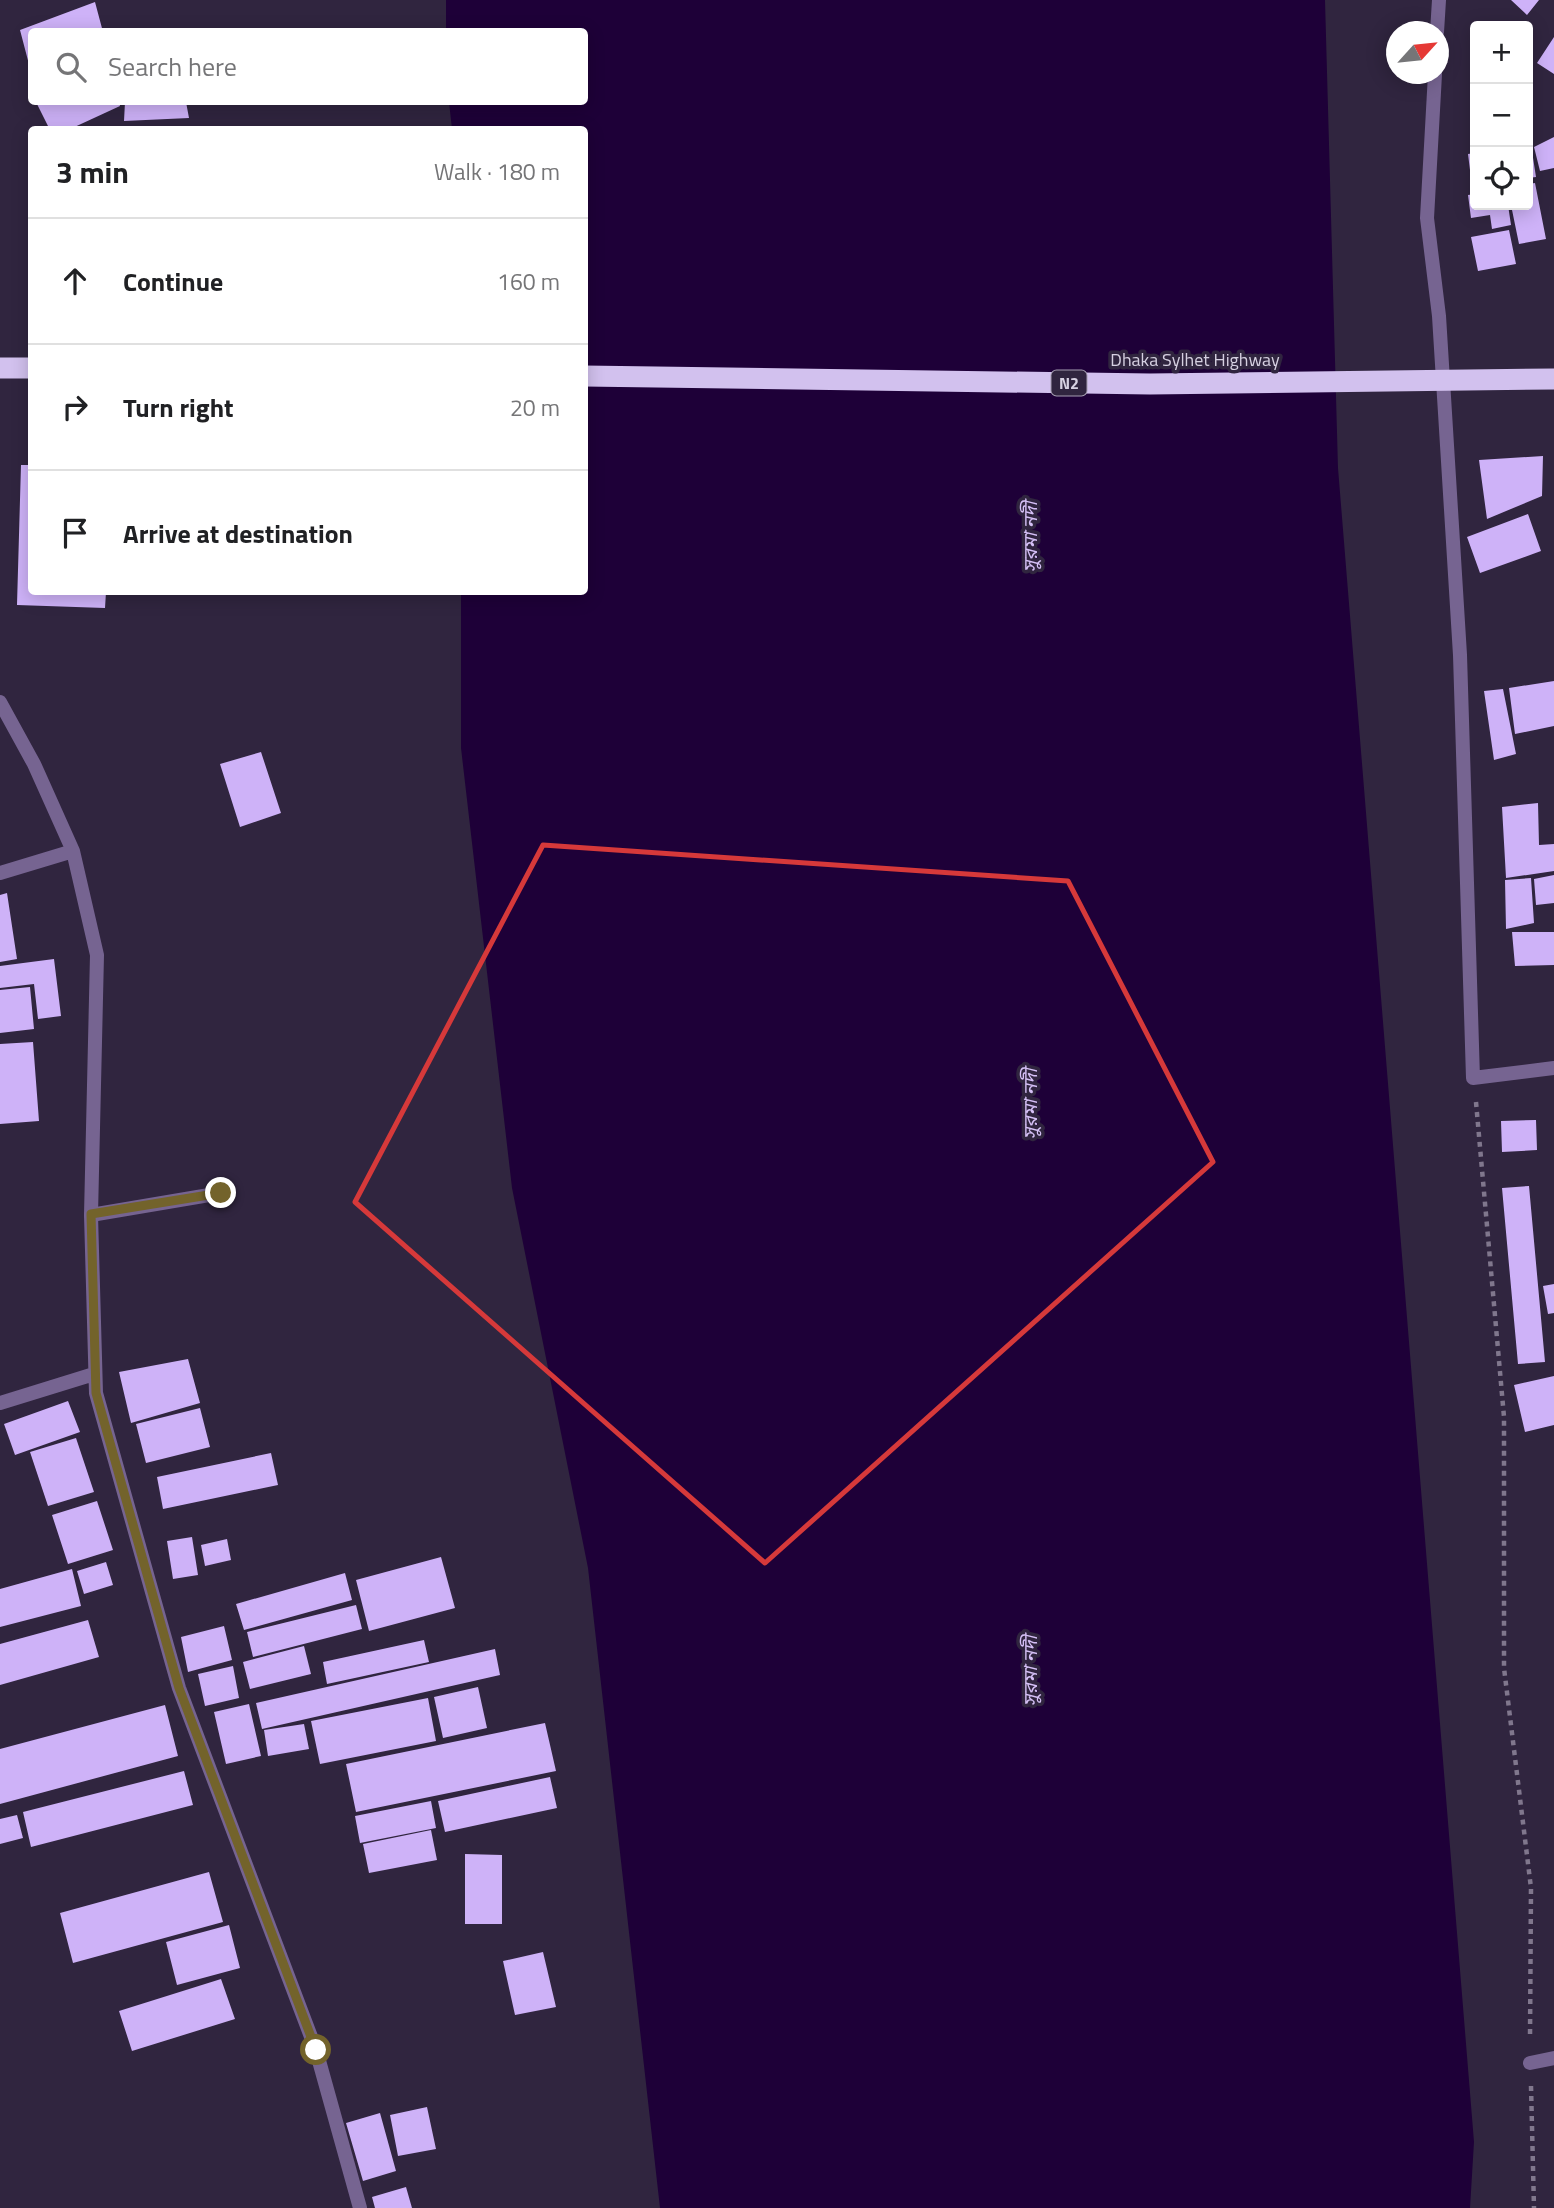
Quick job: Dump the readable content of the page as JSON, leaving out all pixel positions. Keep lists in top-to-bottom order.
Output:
{
  "streets": {
    "highway": ["Dhaka Sylhet Highway", "N2"]
  },
  "water": ["সুরমা নদী"],
  "north": "top right",
  "page": {
    "map_buttons": ["+", "−"],
    "search": "Search here",
    "heading": ["3 min", "Walk · 180 m"],
    "list": [
      ["Continue", "160 m"],
      ["Turn right", "20 m"],
      "Arrive at destination"
    ]
  }
}
